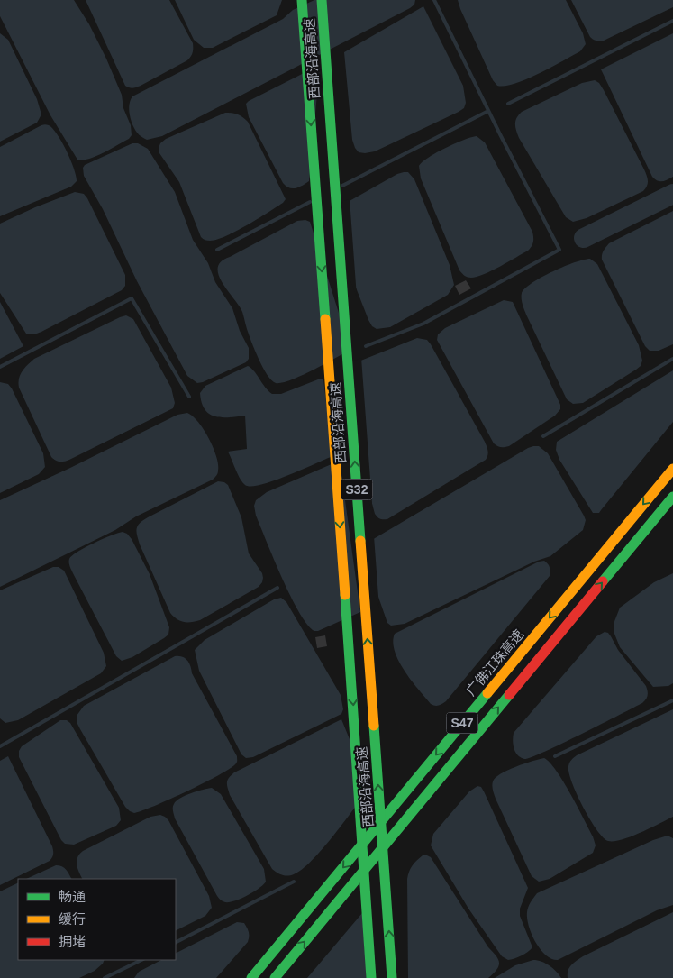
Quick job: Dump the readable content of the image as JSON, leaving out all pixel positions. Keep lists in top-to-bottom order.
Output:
{
  "streets": {
    "highway": [
      "西部沿海高速",
      "S32",
      "广佛江珠高速",
      "S47"
    ]
  },
  "legend": ["畅通", "缓行", "拥堵"]
}
